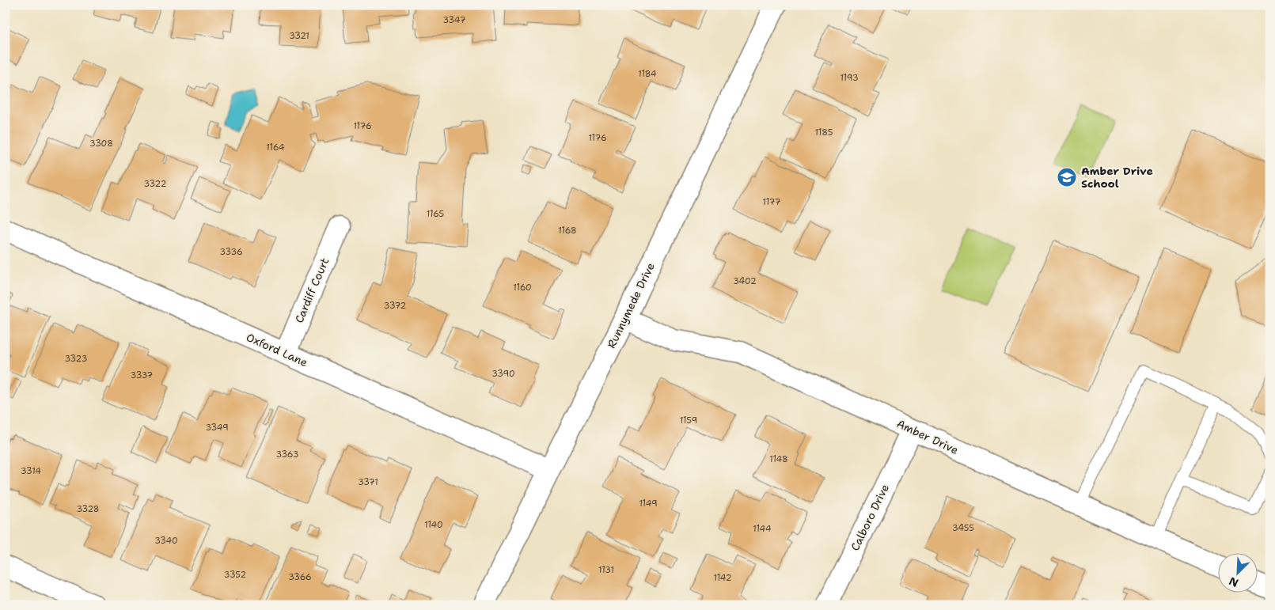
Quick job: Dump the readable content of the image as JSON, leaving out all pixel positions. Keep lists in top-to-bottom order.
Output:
{
  "streets": {
    "street": [
      "Cardiff Court",
      "Runnymede Drive",
      "Oxford Lane",
      "Amber Drive",
      "Calboro Drive"
    ]
  },
  "crossings": [
    ["Cardiff Court", "Oxford Lane"],
    ["Runnymede Drive", "Oxford Lane"],
    ["Runnymede Drive", "Amber Drive"],
    ["Amber Drive", "Calboro Drive"]
  ],
  "places": {
    "school or university": ["Amber Drive School"]
  },
  "house_numbers": [
    "3347",
    "3321",
    "1184",
    "1193",
    "1176",
    "1185",
    "1176",
    "3308",
    "1164",
    "3322",
    "1177",
    "1165",
    "1168",
    "3336",
    "3402",
    "1160",
    "3372",
    "3323",
    "3390",
    "3337",
    "1159",
    "3349",
    "3363",
    "1148",
    "3314",
    "3371",
    "1149",
    "3328",
    "1140",
    "3455",
    "1144",
    "3340",
    "1131",
    "3352",
    "3366",
    "1142"
  ],
  "north": "bottom left"
}
